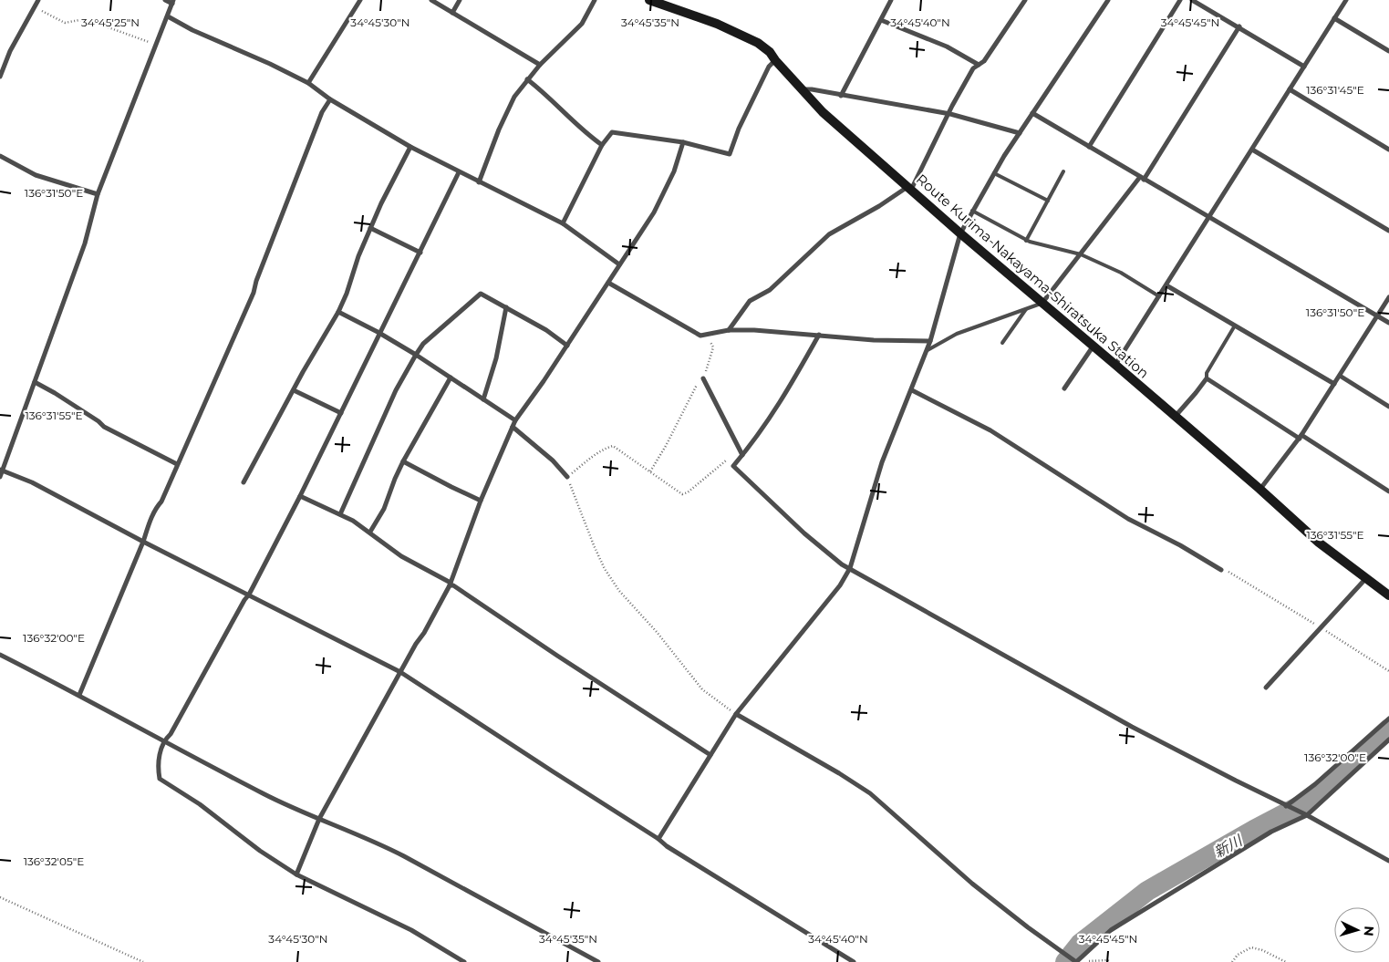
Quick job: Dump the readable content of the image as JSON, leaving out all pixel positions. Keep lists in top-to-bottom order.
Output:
{
  "streets": {
    "main road": ["Route Kurima-Nakayama-Shiratsuka Station"]
  },
  "water": ["新川"],
  "north": "right",
  "coordinates": [
    "34°45'25\"N",
    "34°45'30\"N",
    "34°45'35\"N",
    "34°45'40\"N",
    "34°45'45\"N",
    "136°31'45\"E",
    "136°31'50\"E",
    "136°31'55\"E",
    "136°32'00\"E",
    "136°32'05\"E"
  ]
}
